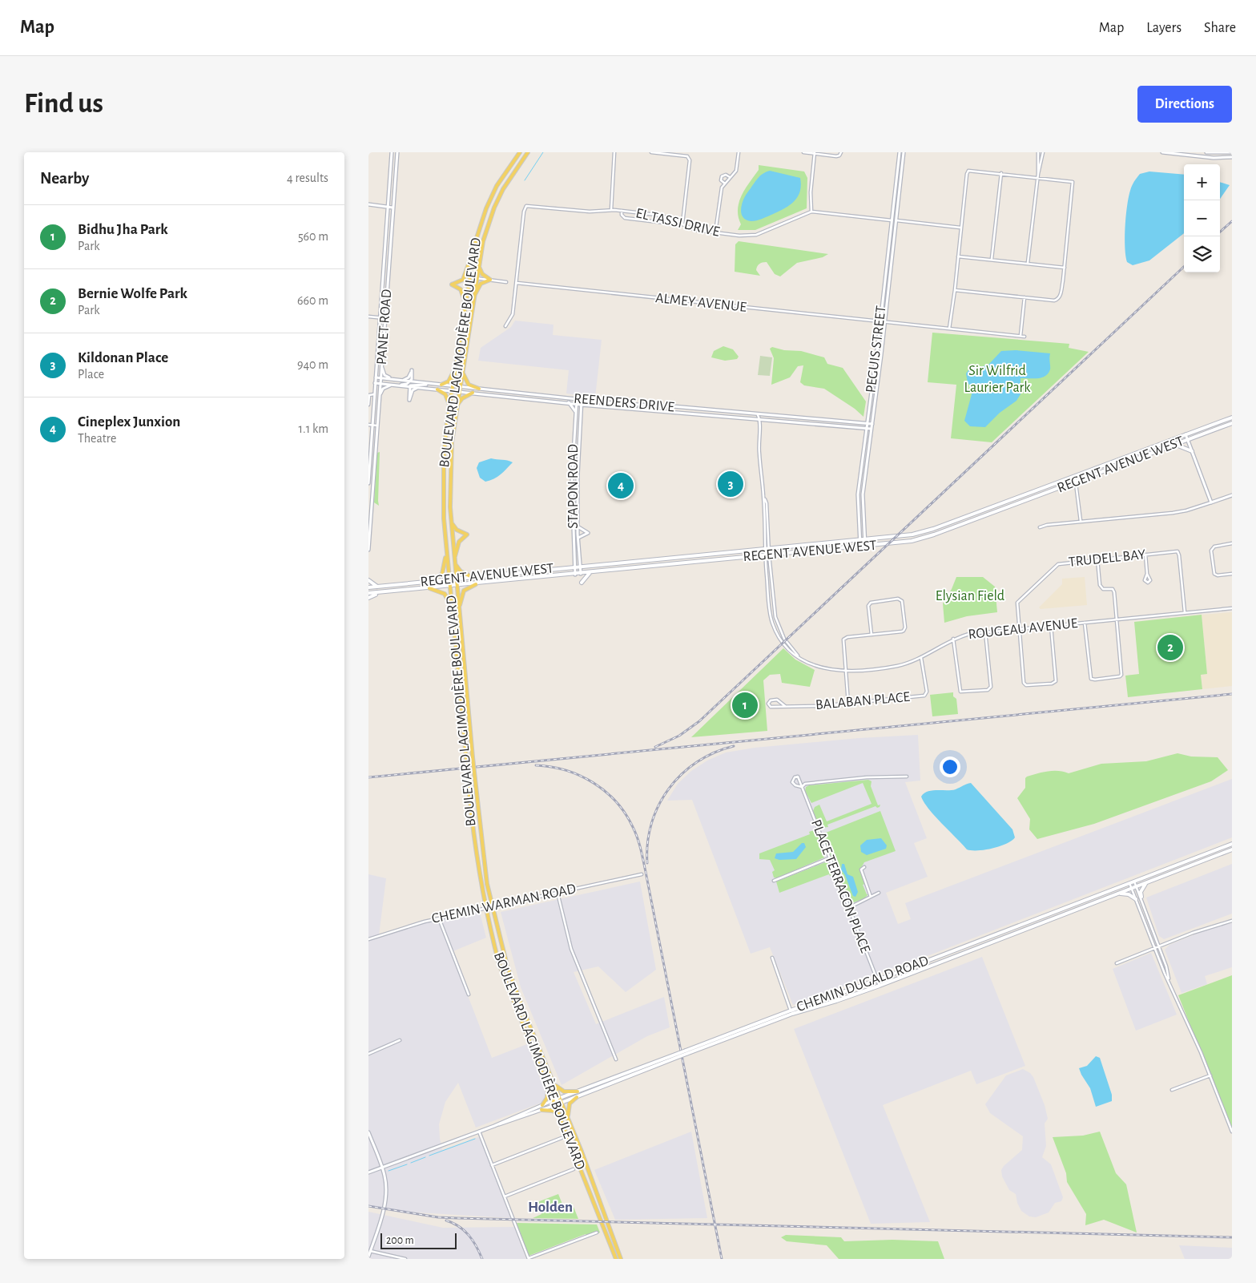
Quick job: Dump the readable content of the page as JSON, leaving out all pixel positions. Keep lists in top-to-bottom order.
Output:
{
  "streets": {
    "main road": ["BOULEVARD LAGIMODIÈRE BOULEVARD", "REGENT AVENUE WEST", "CHEMIN DUGALD ROAD"],
    "street": [
      "EL TASSI DRIVE",
      "ALMEY AVENUE",
      "PANET ROAD",
      "PEGUIS STREET",
      "REENDERS DRIVE",
      "STAPON ROAD",
      "TRUDELL BAY",
      "ROUGEAU AVENUE",
      "BALABAN PLACE",
      "PLACE TERRACON PLACE",
      "CHEMIN WARMAN ROAD"
    ]
  },
  "crossings": [
    ["EL TASSI DRIVE", "ALMEY AVENUE"],
    ["EL TASSI DRIVE", "PEGUIS STREET"],
    ["ALMEY AVENUE", "PEGUIS STREET"],
    ["PANET ROAD", "REENDERS DRIVE"],
    ["PEGUIS STREET", "REENDERS DRIVE"],
    ["PEGUIS STREET", "REGENT AVENUE WEST"],
    ["BOULEVARD LAGIMODIÈRE BOULEVARD", "REENDERS DRIVE"],
    ["BOULEVARD LAGIMODIÈRE BOULEVARD", "REGENT AVENUE WEST"],
    ["BOULEVARD LAGIMODIÈRE BOULEVARD", "CHEMIN WARMAN ROAD"],
    ["BOULEVARD LAGIMODIÈRE BOULEVARD", "CHEMIN DUGALD ROAD"],
    ["REENDERS DRIVE", "STAPON ROAD"],
    ["REGENT AVENUE WEST", "STAPON ROAD"],
    ["REGENT AVENUE WEST", "ROUGEAU AVENUE"],
    ["TRUDELL BAY", "ROUGEAU AVENUE"],
    ["ROUGEAU AVENUE", "BALABAN PLACE"],
    ["PLACE TERRACON PLACE", "CHEMIN DUGALD ROAD"]
  ],
  "districts": ["Holden"],
  "parks": ["Sir Wilfrid Laurier Park", "Elysian Field"],
  "scale_bar": "200 m",
  "page": {
    "header": "Map",
    "nav": ["Map", "Layers", "Share"],
    "buttons": "Directions",
    "title": "Find us",
    "heading": ["Nearby", "4 results"],
    "map_buttons": ["+", "−"],
    "list": [
      {
        "mark": "1",
        "name": "Bidhu Jha Park",
        "note": "Park",
        "value": "560 m"
      },
      {
        "mark": "2",
        "name": "Bernie Wolfe Park",
        "note": "Park",
        "value": "660 m"
      },
      {
        "mark": "3",
        "name": "Kildonan Place",
        "note": "Place",
        "value": "940 m"
      },
      {
        "mark": "4",
        "name": "Cineplex Junxion",
        "note": "Theatre",
        "value": "1.1 km"
      }
    ],
    "pins": [
      "3",
      "4",
      "2",
      "1"
    ],
    "scale": "200 m"
  }
}
